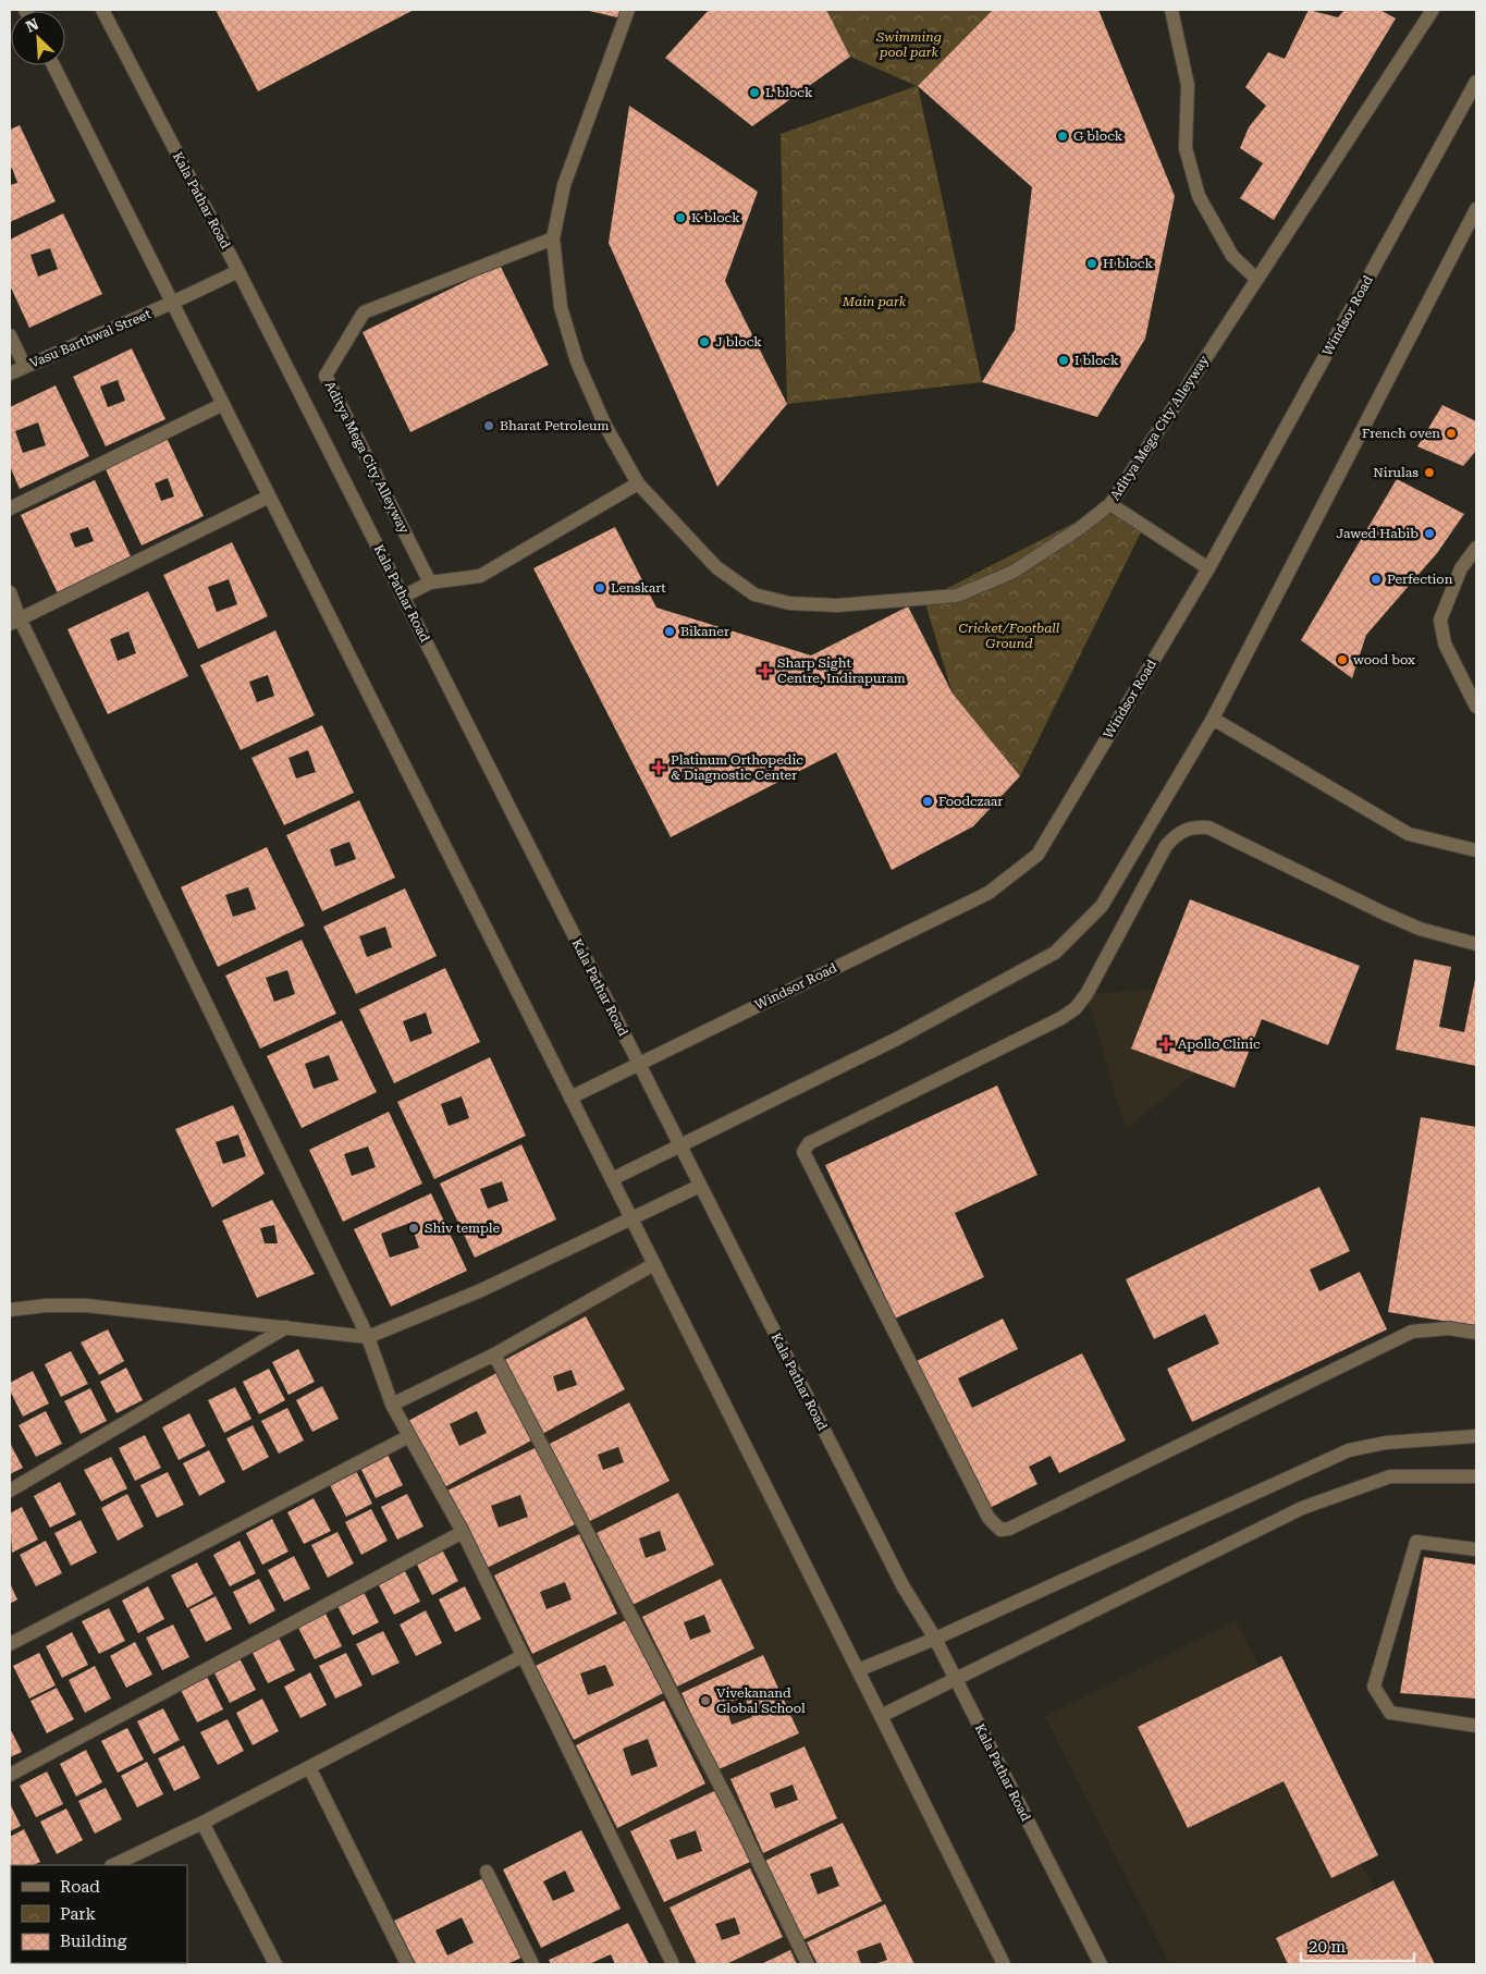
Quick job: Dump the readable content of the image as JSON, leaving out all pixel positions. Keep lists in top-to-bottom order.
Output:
{
  "streets": {
    "street": [
      "Kala Pathar Road",
      "Windsor Road",
      "Vasu Barthwal Street",
      "Aditya Mega City Alleyway"
    ]
  },
  "crossings": [
    ["Kala Pathar Road", "Windsor Road"],
    ["Kala Pathar Road", "Vasu Barthwal Street"]
  ],
  "parks": ["Swimming pool park", "Main park", "Cricket/Football Ground"],
  "places": {
    "other": [
      "L block",
      "G block",
      "K block",
      "H block",
      "J block",
      "I block",
      "Bharat Petroleum",
      "French oven",
      "Nirulas",
      "Jawed Habib",
      "Perfection",
      "Lenskart",
      "Bikaner",
      "wood box",
      "Foodczaar",
      "Shiv temple",
      "Vivekanand Global School"
    ],
    "health": ["Sharp Sight Centre, Indirapuram", "Platinum Orthopedic & Diagnostic Center", "Apollo Clinic"]
  },
  "legend": ["Road", "Park", "Building"],
  "scale_bar": "20 m",
  "north": "top left"
}
